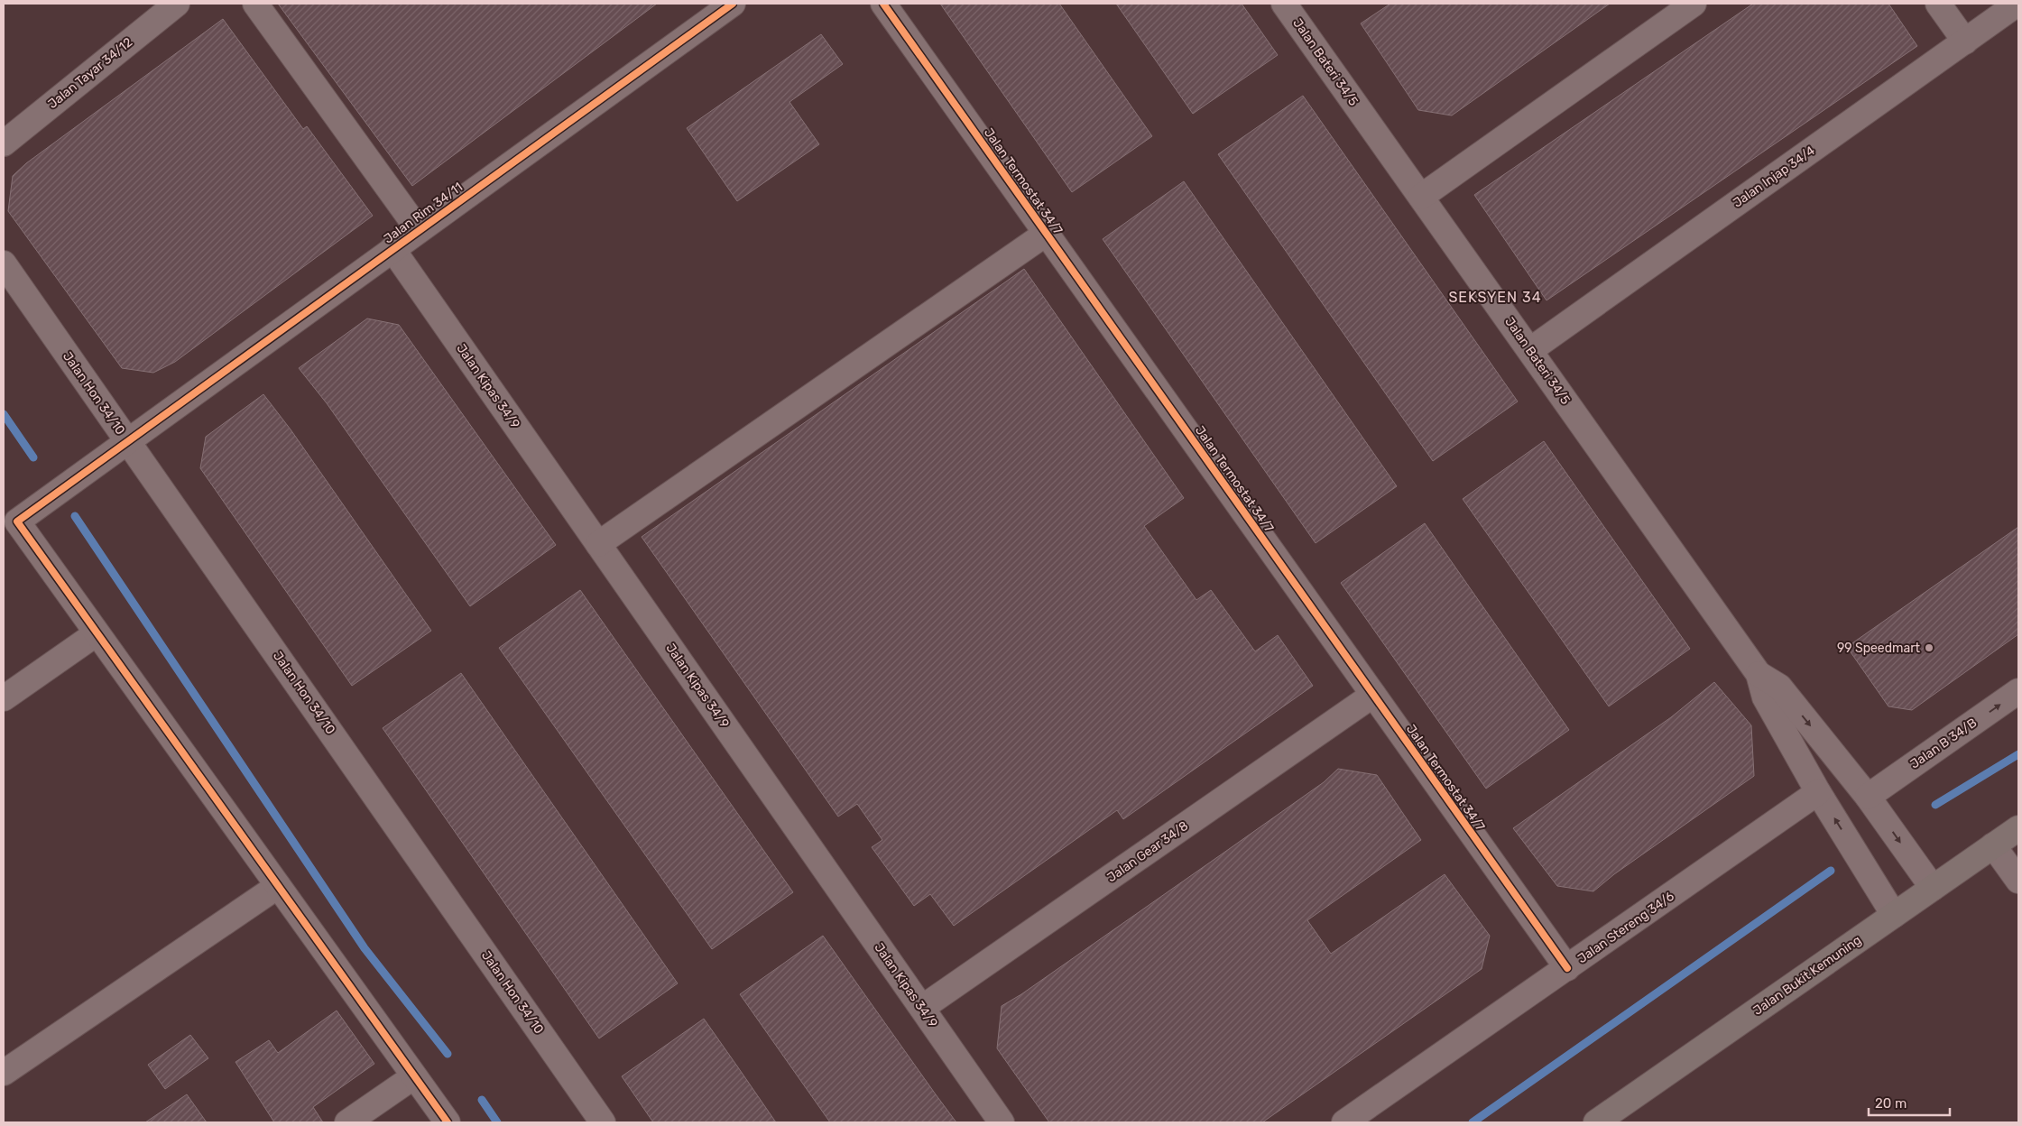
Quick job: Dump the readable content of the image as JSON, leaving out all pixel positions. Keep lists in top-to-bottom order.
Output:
{
  "streets": {
    "main road": ["Jalan Bukit Kemuning"],
    "street": [
      "Jalan Bateri 34/5",
      "Jalan Tayar 34/12",
      "Jalan Injap 34/4",
      "Jalan Termostat 34/7",
      "Jalan Rim 34/11",
      "Jalan Kipas 34/9",
      "Jalan Hon 34/10",
      "Jalan B 34/B",
      "Jalan Gear 34/8",
      "Jalan Stereng 34/6"
    ]
  },
  "crossings": [
    ["Jalan Bateri 34/5", "Jalan Injap 34/4"],
    ["Jalan Termostat 34/7", "Jalan Gear 34/8"],
    ["Jalan Termostat 34/7", "Jalan Stereng 34/6"],
    ["Jalan Rim 34/11", "Jalan Kipas 34/9"],
    ["Jalan Rim 34/11", "Jalan Hon 34/10"],
    ["Jalan Kipas 34/9", "Jalan Gear 34/8"]
  ],
  "one_way": ["Jalan B 34/B"],
  "districts": ["SEKSYEN 34"],
  "places": ["99 Speedmart"],
  "scale_bar": "20 m"
}
